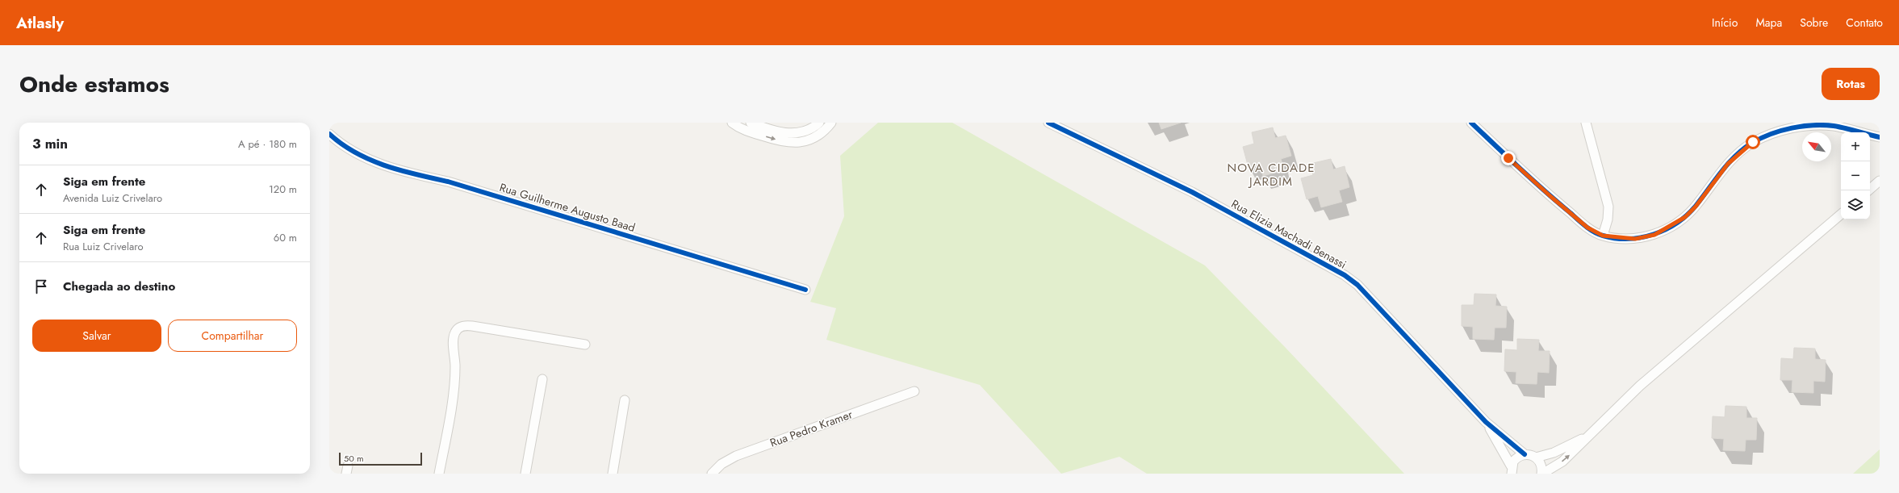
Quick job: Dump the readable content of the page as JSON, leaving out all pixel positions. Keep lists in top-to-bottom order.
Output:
{
  "streets": {
    "street": ["Rua Guilherme Augusto Baad", "Rua Elizia Machadi Benassi", "Rua Pedro Kramer"]
  },
  "districts": ["NOVA CIDADE JARDIM"],
  "scale_bar": "50 m",
  "north": "top left",
  "page": {
    "header": "Atlasly",
    "nav": [
      "Início",
      "Mapa",
      "Sobre",
      "Contato"
    ],
    "title": "Onde estamos",
    "buttons": [
      "Rotas",
      ["Salvar", "Compartilhar"]
    ],
    "heading": ["3 min", "A pé · 180 m"],
    "map_buttons": ["+", "−"],
    "list": [
      ["Siga em frente", "Avenida Luiz Crivelaro", "120 m"],
      ["Siga em frente", "Rua Luiz Crivelaro", "60 m"],
      "Chegada ao destino"
    ],
    "scale": "50 m"
  }
}
